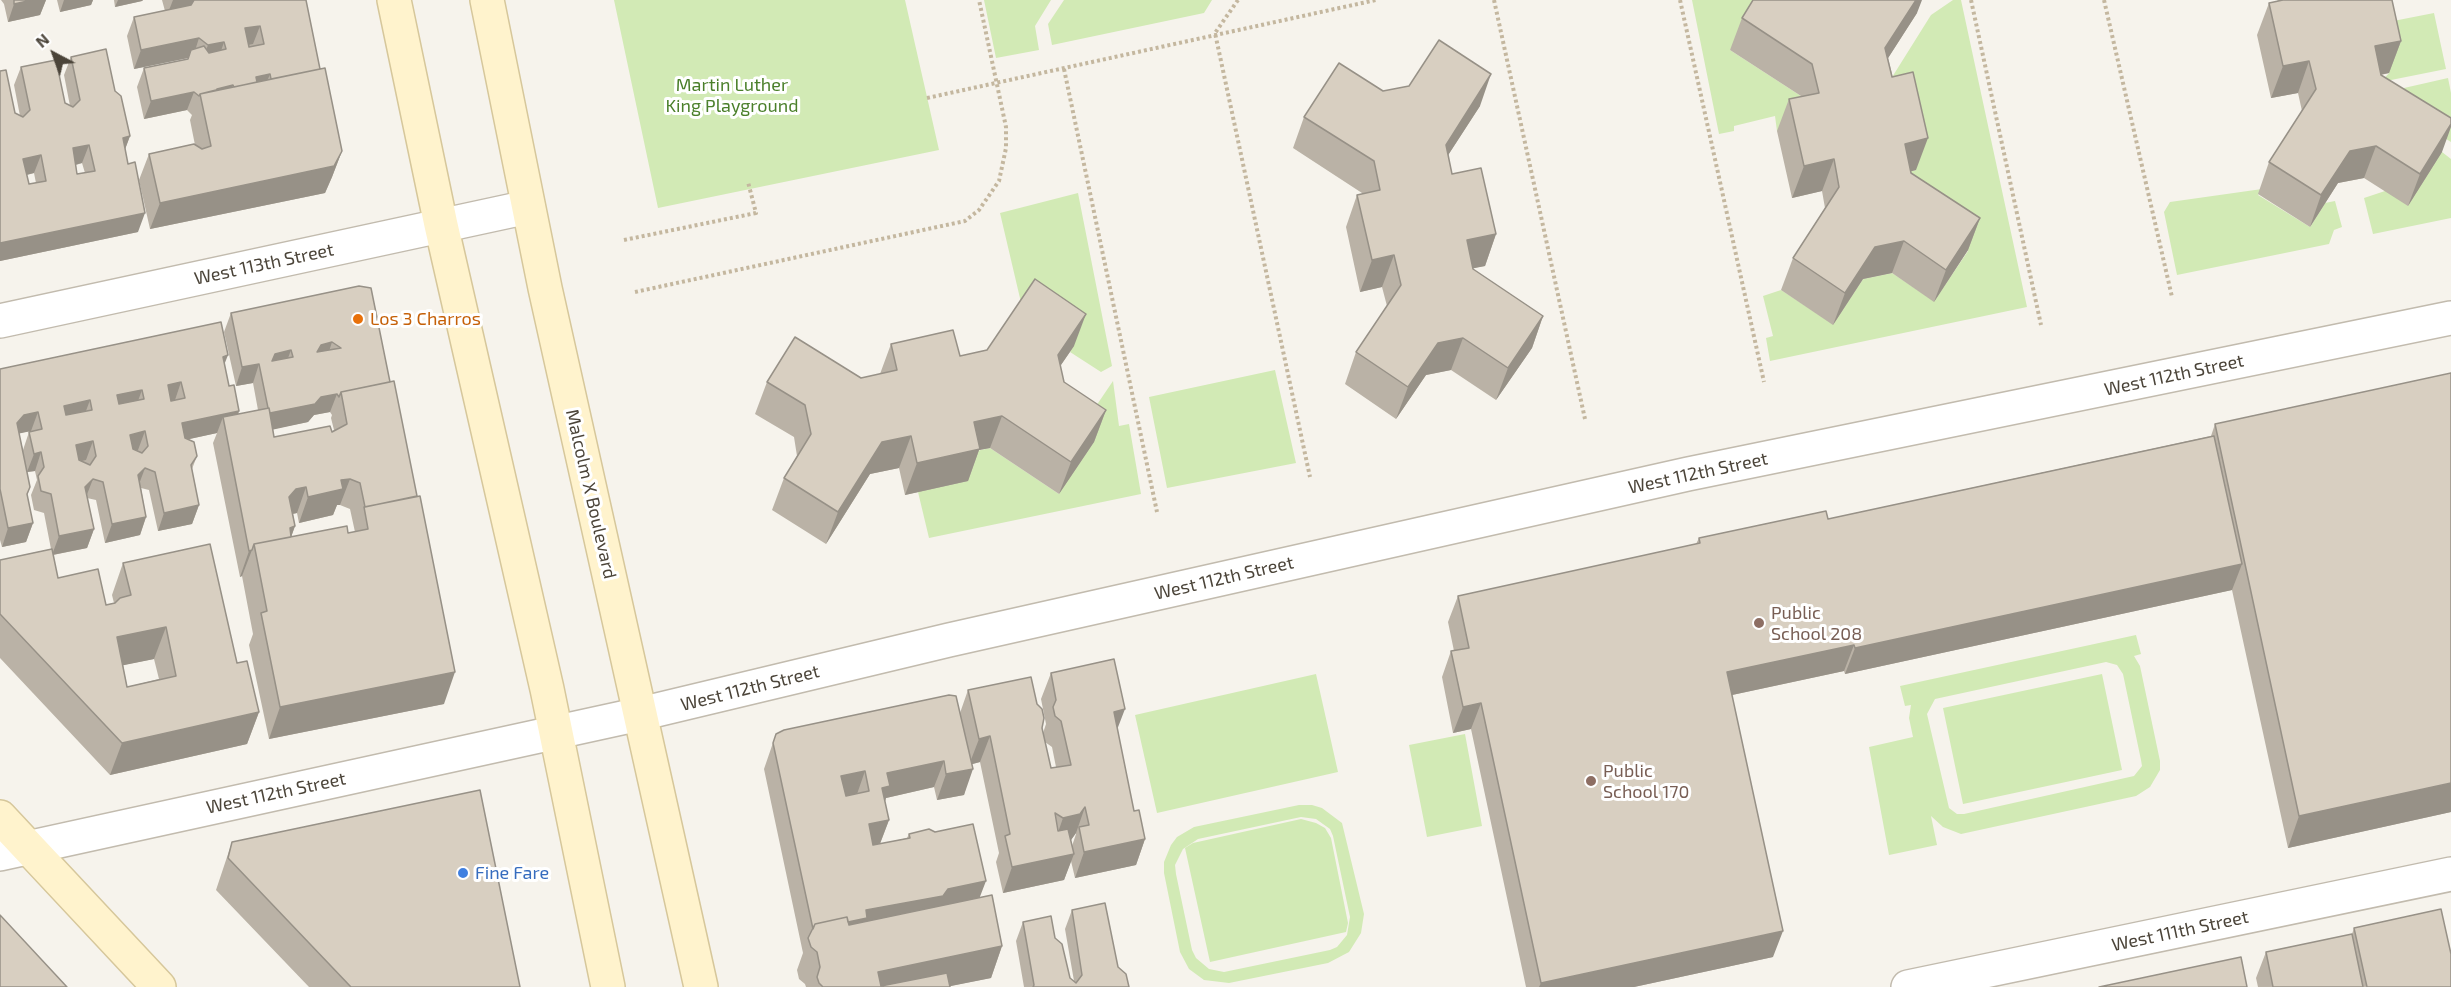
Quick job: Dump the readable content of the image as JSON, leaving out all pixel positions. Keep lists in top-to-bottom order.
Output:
{
  "streets": {
    "main road": ["Malcolm X Boulevard"],
    "street": ["West 113th Street", "West 112th Street", "West 111th Street"]
  },
  "crossings": [
    ["West 113th Street", "Malcolm X Boulevard"],
    ["West 112th Street", "Malcolm X Boulevard"]
  ],
  "parks": ["Martin Luther King Playground"],
  "places": [
    "Los 3 Charros",
    "Public School 208",
    "Public School 170",
    "Fine Fare"
  ],
  "north": "top left"
}
